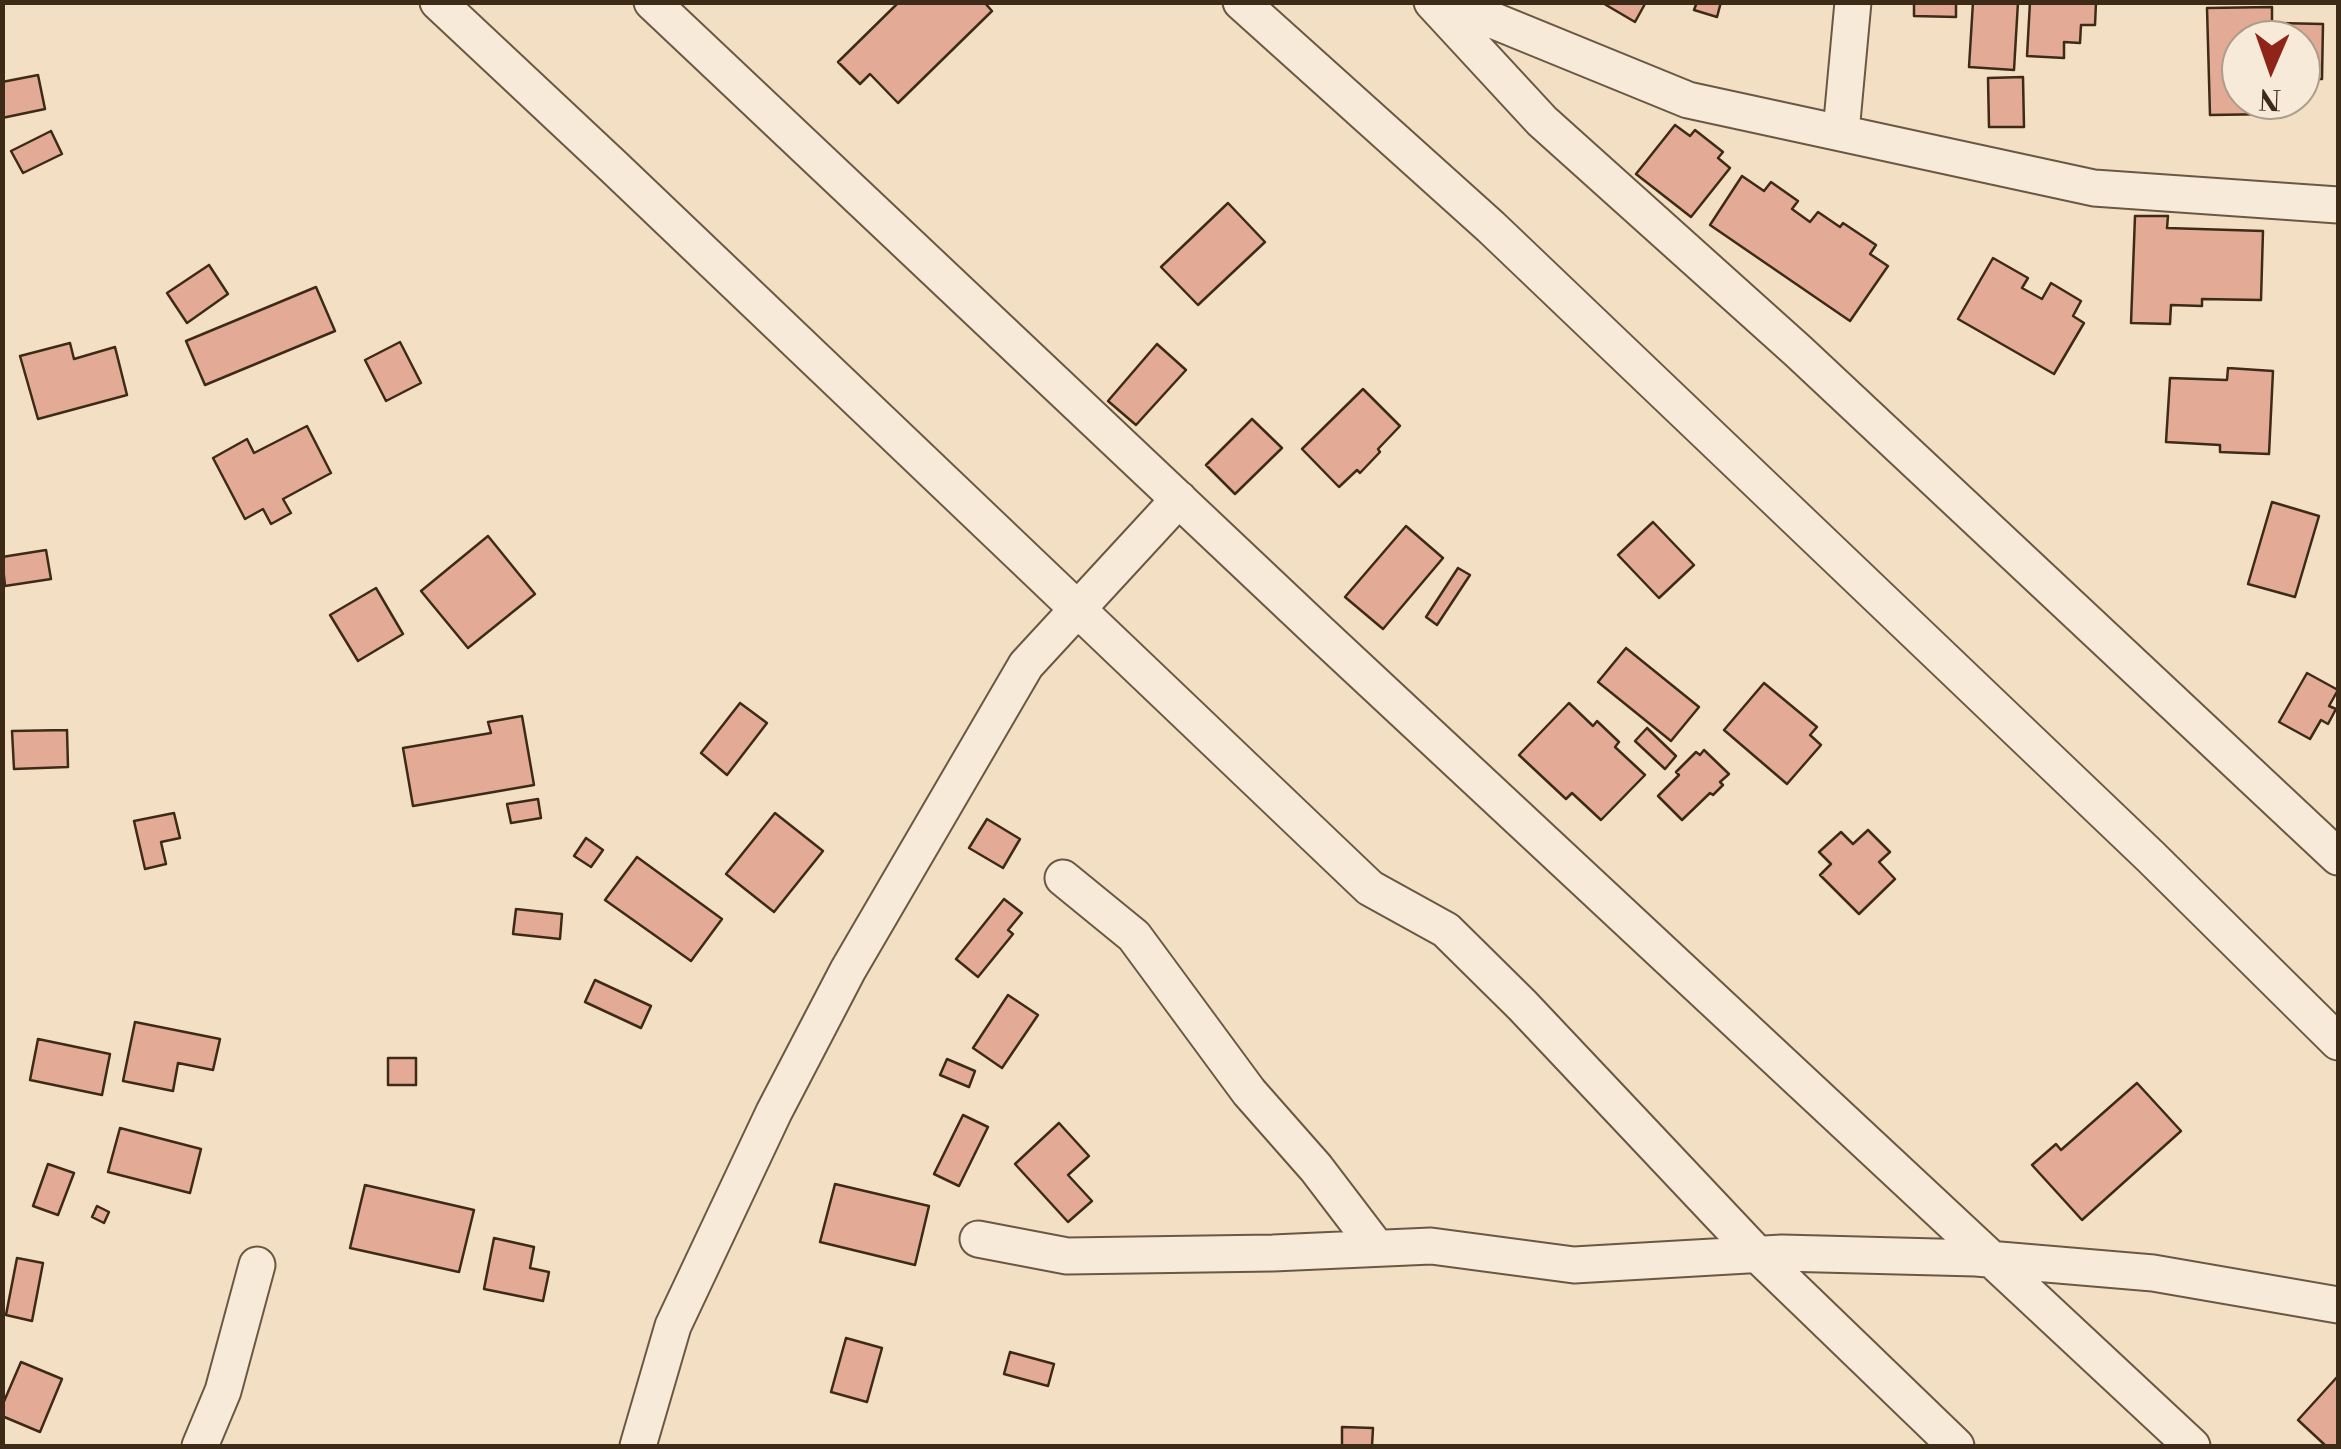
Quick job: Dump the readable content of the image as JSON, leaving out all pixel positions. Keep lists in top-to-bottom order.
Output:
{
  "north": "bottom"
}
